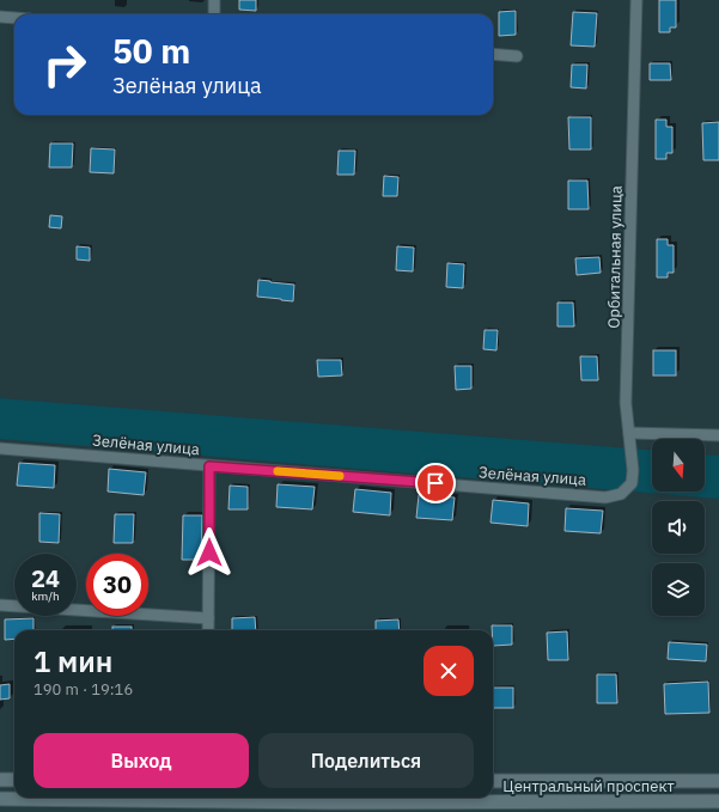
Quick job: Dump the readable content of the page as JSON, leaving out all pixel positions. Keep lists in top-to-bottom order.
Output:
{
  "streets": {
    "street": ["Орбитальная улица", "Зелёная улица", "Центральный проспект"]
  },
  "crossings": [
    ["Орбитальная улица", "Зелёная улица"]
  ],
  "north": "bottom",
  "page": {
    "turn": ["50 m", "Зелёная улица"],
    "speed": "24 km/h",
    "limit": "30",
    "heading": ["1 мин", "190 m · 19:16"],
    "buttons": ["Выход", "Поделиться"]
  }
}
